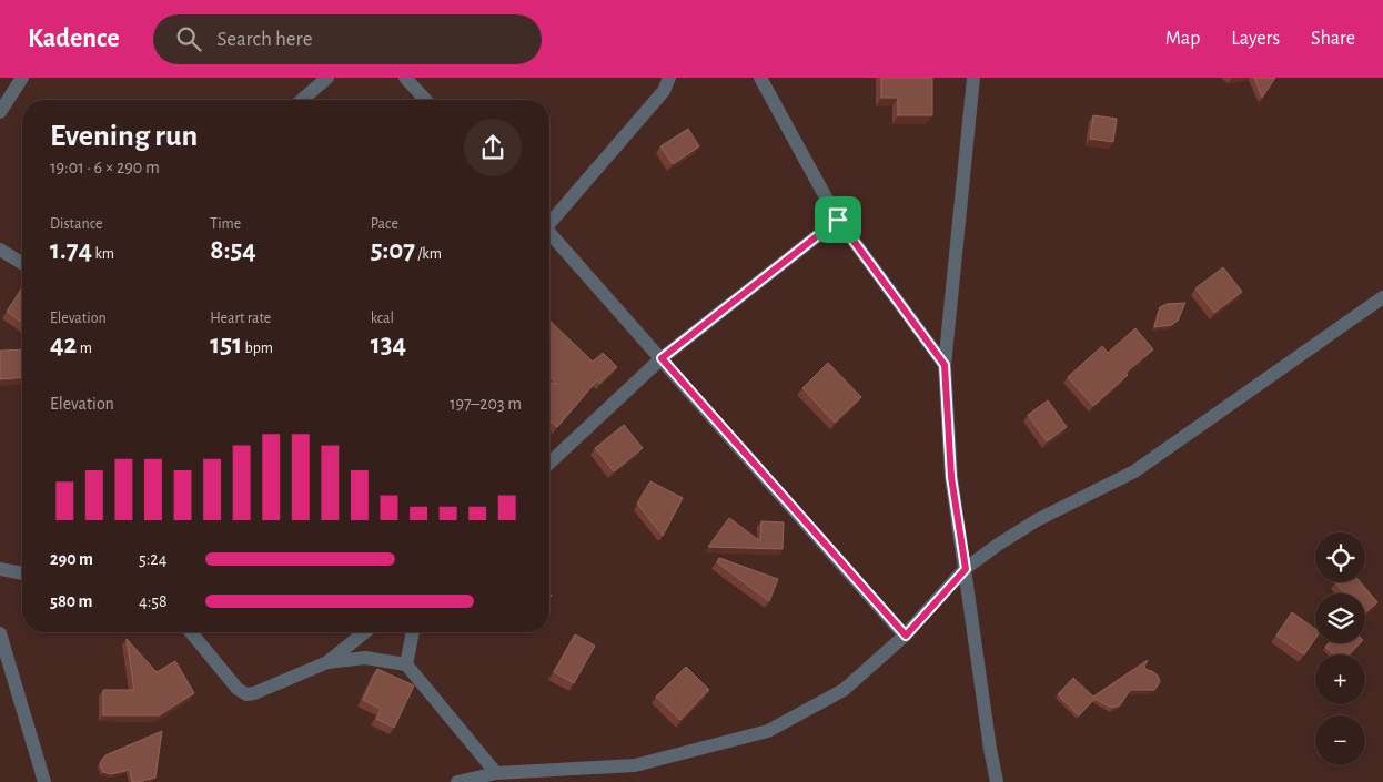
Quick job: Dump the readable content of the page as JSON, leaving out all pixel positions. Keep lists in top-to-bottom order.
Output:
{
  "page": {
    "header": "Kadence",
    "search": "Search here",
    "nav": ["Map", "Layers", "Share"],
    "heading": ["Evening run", "19:01 · 6 × 290 m"],
    "stats": [
      ["Distance", "1.74 km"],
      ["Time", "8:54"],
      ["Pace", "5:07 /km"],
      ["Elevation", "42 m"],
      ["Heart rate", "151 bpm"],
      ["kcal", "134"]
    ],
    "chart": ["Elevation", "197–203 m"],
    "map_buttons": ["+", "−"],
    "list": [
      {
        "name": "290 m",
        "note": "5:24"
      },
      {
        "name": "580 m",
        "note": "4:58"
      }
    ]
  }
}
